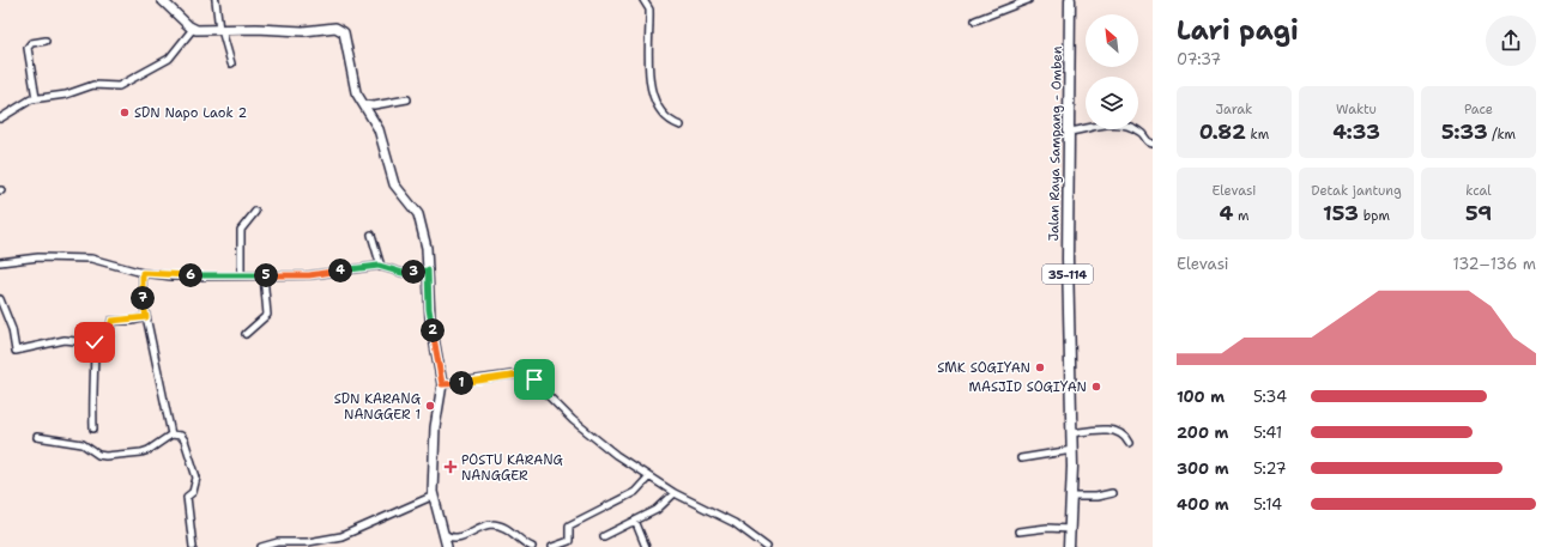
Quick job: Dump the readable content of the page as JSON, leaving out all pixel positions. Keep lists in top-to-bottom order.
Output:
{
  "streets": {
    "main road": ["Jalan Raya Sampang - Omben", "35-114"]
  },
  "places": {
    "other": [
      "SDN Napo Laok 2",
      "SMK SOGIYAN",
      "MASJID SOGIYAN",
      "SDN KARANG NANGGER 1"
    ],
    "health": ["POSTU KARANG NANGGER"]
  },
  "north": "top left",
  "page": {
    "heading": ["Lari pagi", "07:37"],
    "stats": [
      ["Jarak", "0.82 km"],
      ["Waktu", "4:33"],
      ["Pace", "5:33 /km"],
      ["Elevasi", "4 m"],
      ["Detak jantung", "153 bpm"],
      ["kcal", "59"]
    ],
    "chart": ["Elevasi", "132–136 m"],
    "pins": [
      "4",
      "3",
      "5",
      "6",
      "7",
      "2",
      "1"
    ],
    "list": [
      {
        "name": "100 m",
        "note": "5:34"
      },
      {
        "name": "200 m",
        "note": "5:41"
      },
      {
        "name": "300 m",
        "note": "5:27"
      },
      {
        "name": "400 m",
        "note": "5:14"
      }
    ]
  }
}
